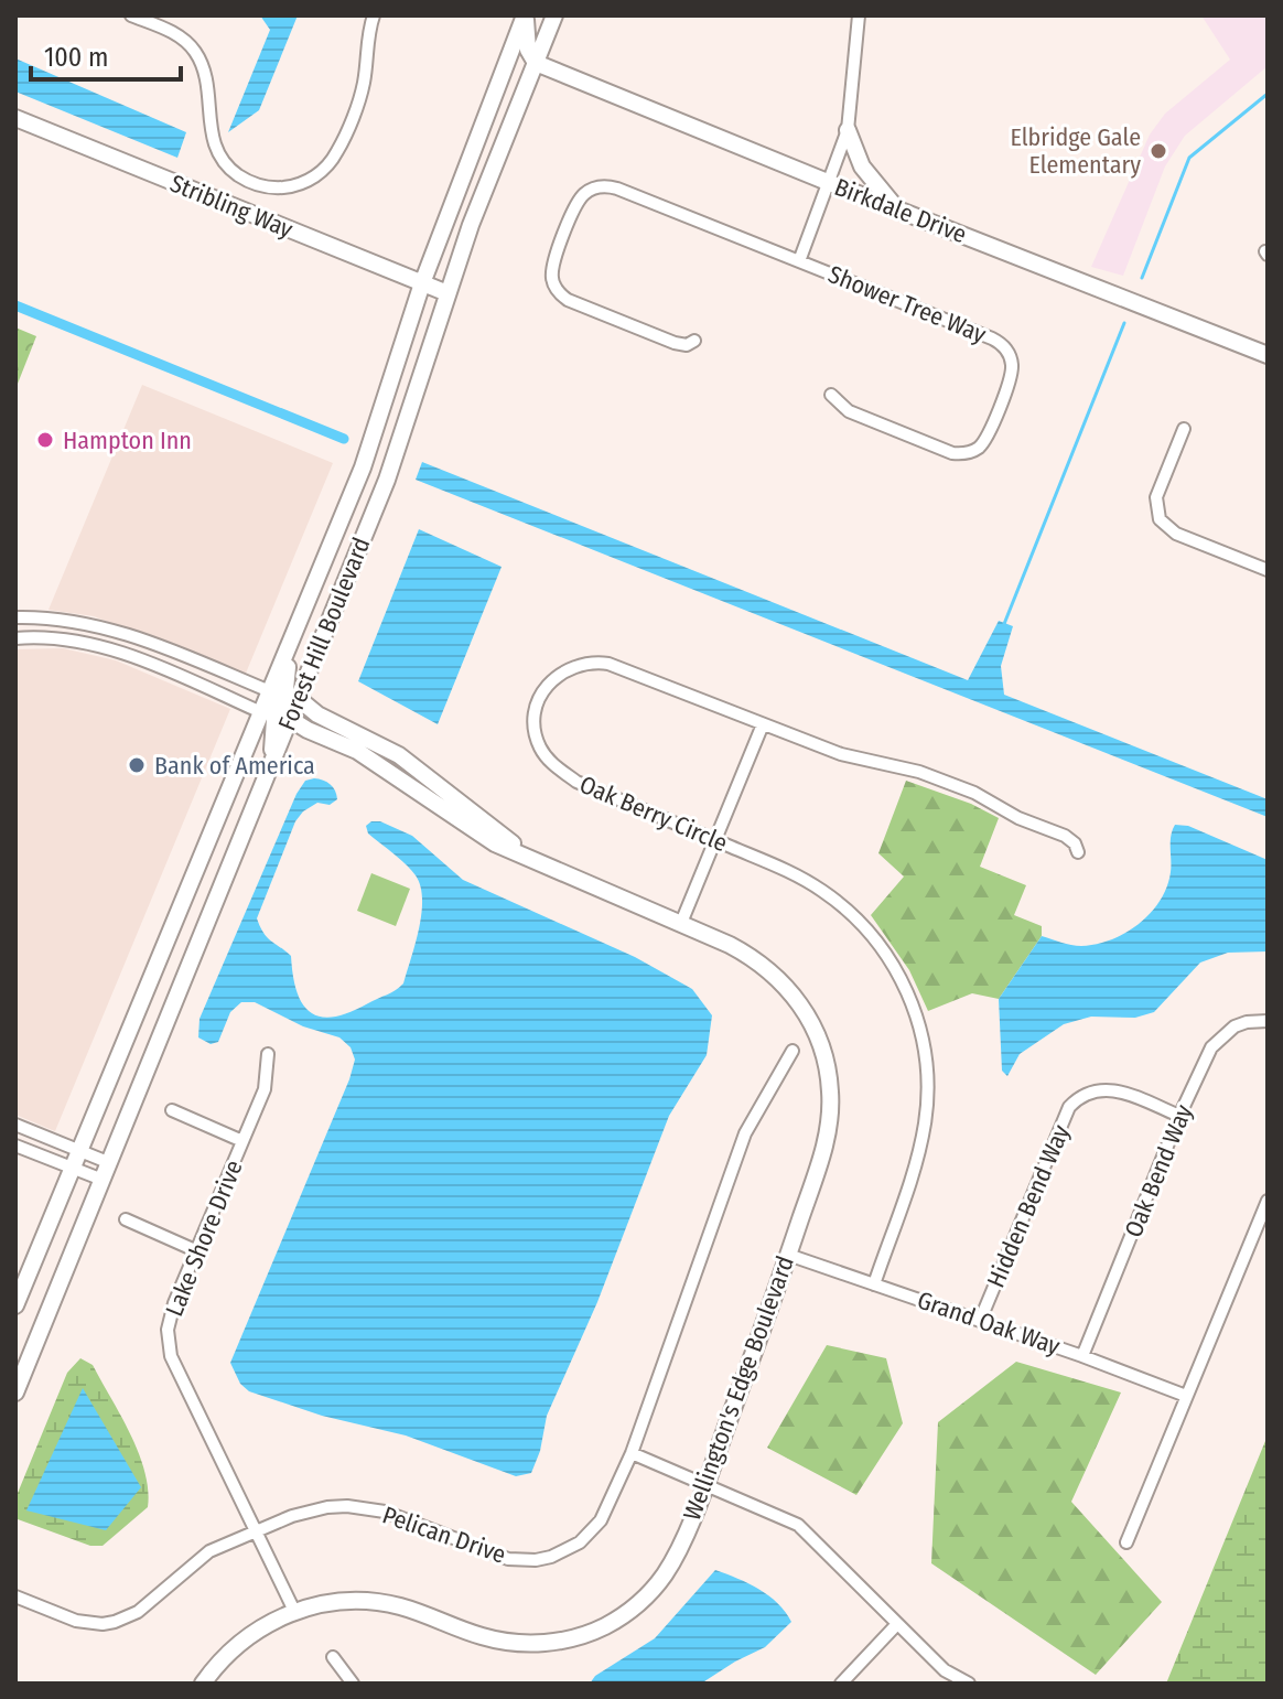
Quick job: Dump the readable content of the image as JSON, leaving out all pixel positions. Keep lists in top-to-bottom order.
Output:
{
  "streets": {
    "street": [
      "Stribling Way",
      "Birkdale Drive",
      "Shower Tree Way",
      "Forest Hill Boulevard",
      "Oak Berry Circle",
      "Oak Bend Way",
      "Hidden Bend Way",
      "Lake Shore Drive",
      "Grand Oak Way",
      "Wellington's Edge Boulevard",
      "Pelican Drive"
    ]
  },
  "crossings": [
    ["Stribling Way", "Forest Hill Boulevard"],
    ["Birkdale Drive", "Shower Tree Way"],
    ["Birkdale Drive", "Forest Hill Boulevard"],
    ["Forest Hill Boulevard", "Wellington's Edge Boulevard"],
    ["Oak Berry Circle", "Grand Oak Way"],
    ["Oak Bend Way", "Hidden Bend Way"],
    ["Oak Bend Way", "Grand Oak Way"],
    ["Hidden Bend Way", "Grand Oak Way"],
    ["Lake Shore Drive", "Wellington's Edge Boulevard"],
    ["Lake Shore Drive", "Pelican Drive"],
    ["Grand Oak Way", "Wellington's Edge Boulevard"]
  ],
  "places": ["Elbridge Gale Elementary", "Hampton Inn", "Bank of America"],
  "scale_bar": "100 m"
}
